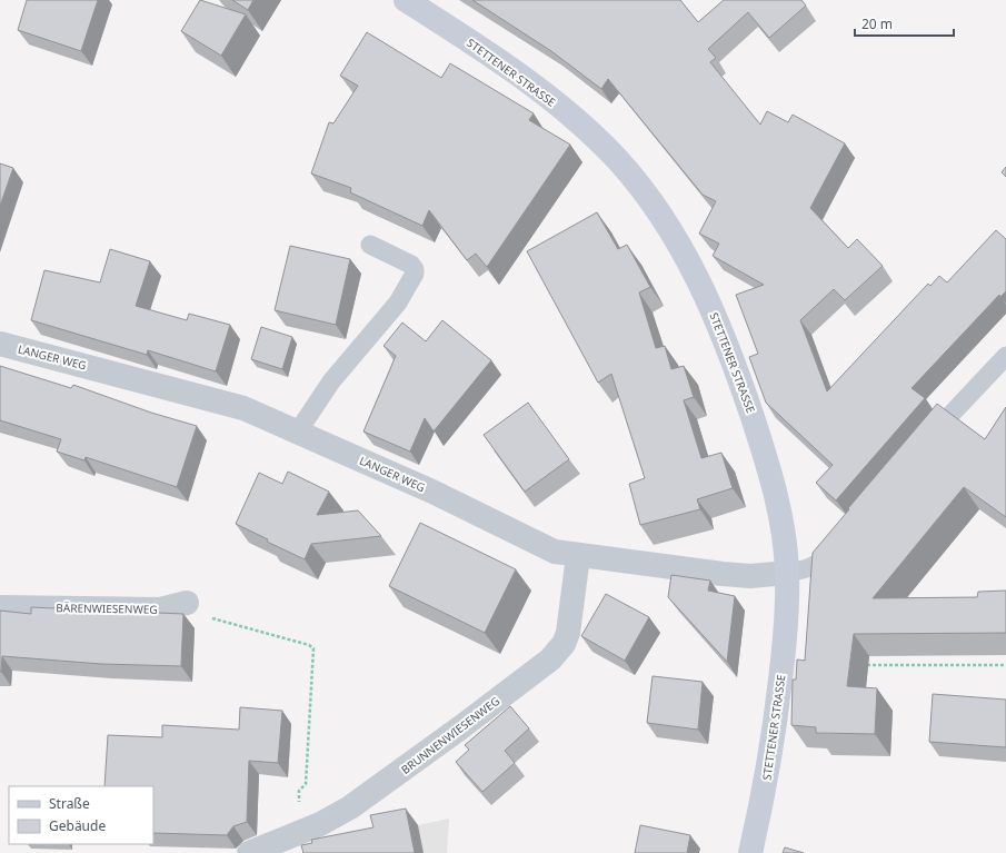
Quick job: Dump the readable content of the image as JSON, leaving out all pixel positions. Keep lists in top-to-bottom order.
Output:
{
  "streets": {
    "street": [
      "STETTENER STRASSE",
      "LANGER WEG",
      "BÄRENWIESENWEG",
      "BRUNNENWIESENWEG"
    ]
  },
  "crossings": [
    ["STETTENER STRASSE", "LANGER WEG"],
    ["LANGER WEG", "BRUNNENWIESENWEG"]
  ],
  "legend": ["Straße", "Gebäude"],
  "scale_bar": "20 m"
}
